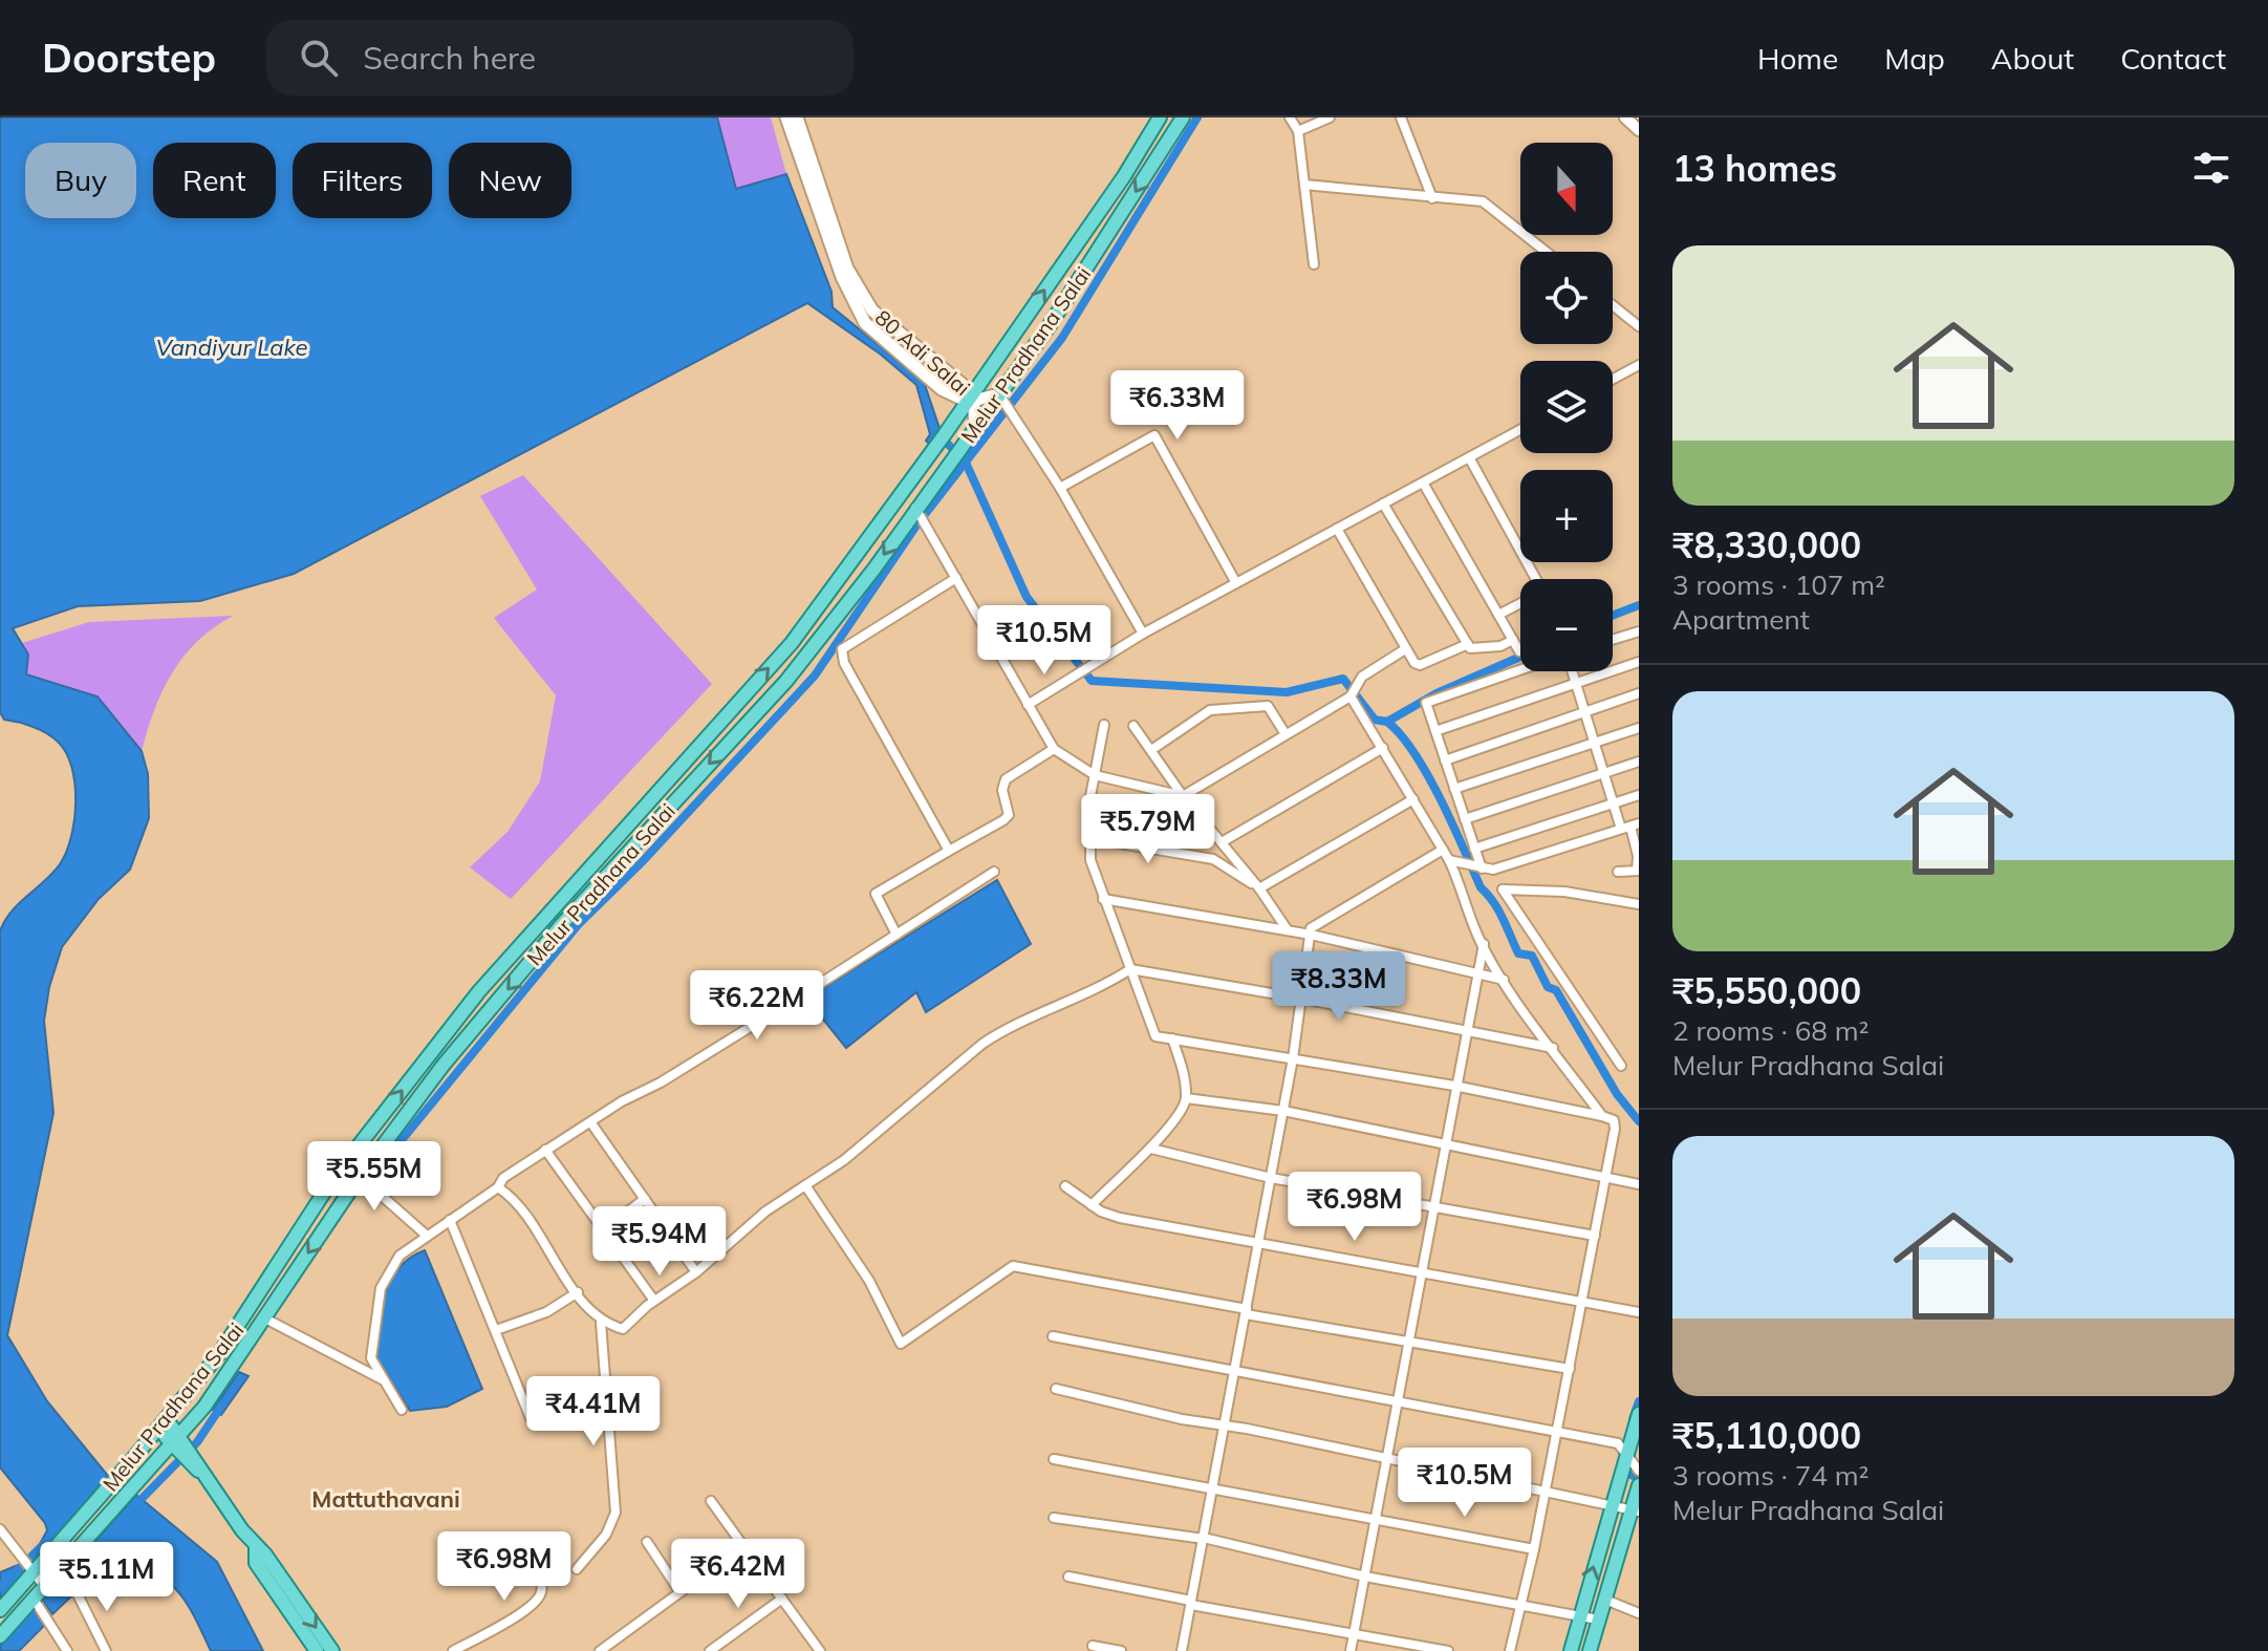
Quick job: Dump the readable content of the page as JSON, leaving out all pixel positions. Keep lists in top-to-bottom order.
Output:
{
  "streets": {
    "main road": ["80 Adi Salai", "Melur Pradhana Salai"]
  },
  "crossings": [
    ["80 Adi Salai", "Melur Pradhana Salai"]
  ],
  "districts": ["Mattuthavani"],
  "water": ["Vandiyur Lake"],
  "north": "bottom",
  "page": {
    "header": "Doorstep",
    "search": "Search here",
    "nav": [
      "Home",
      "Map",
      "About",
      "Contact"
    ],
    "heading": "13 homes",
    "map_buttons": ["+", "−"],
    "chip": [
      "Buy",
      "Rent",
      "Filters",
      "New"
    ],
    "list": [
      {
        "name": "₹8,330,000",
        "note": "3 rooms · 107 m² · Apartment"
      },
      {
        "name": "₹5,550,000",
        "note": "2 rooms · 68 m² · Melur Pradhana Salai"
      },
      {
        "name": "₹5,110,000",
        "note": "3 rooms · 74 m² · Melur Pradhana Salai"
      }
    ],
    "price": [
      "₹6.33M",
      "₹10.5M",
      "₹5.79M",
      "₹8.33M",
      "₹6.22M",
      "₹5.55M",
      "₹6.98M",
      "₹5.94M",
      "₹4.41M",
      "₹10.5M",
      "₹6.98M",
      "₹6.42M",
      "₹5.11M"
    ]
  }
}
